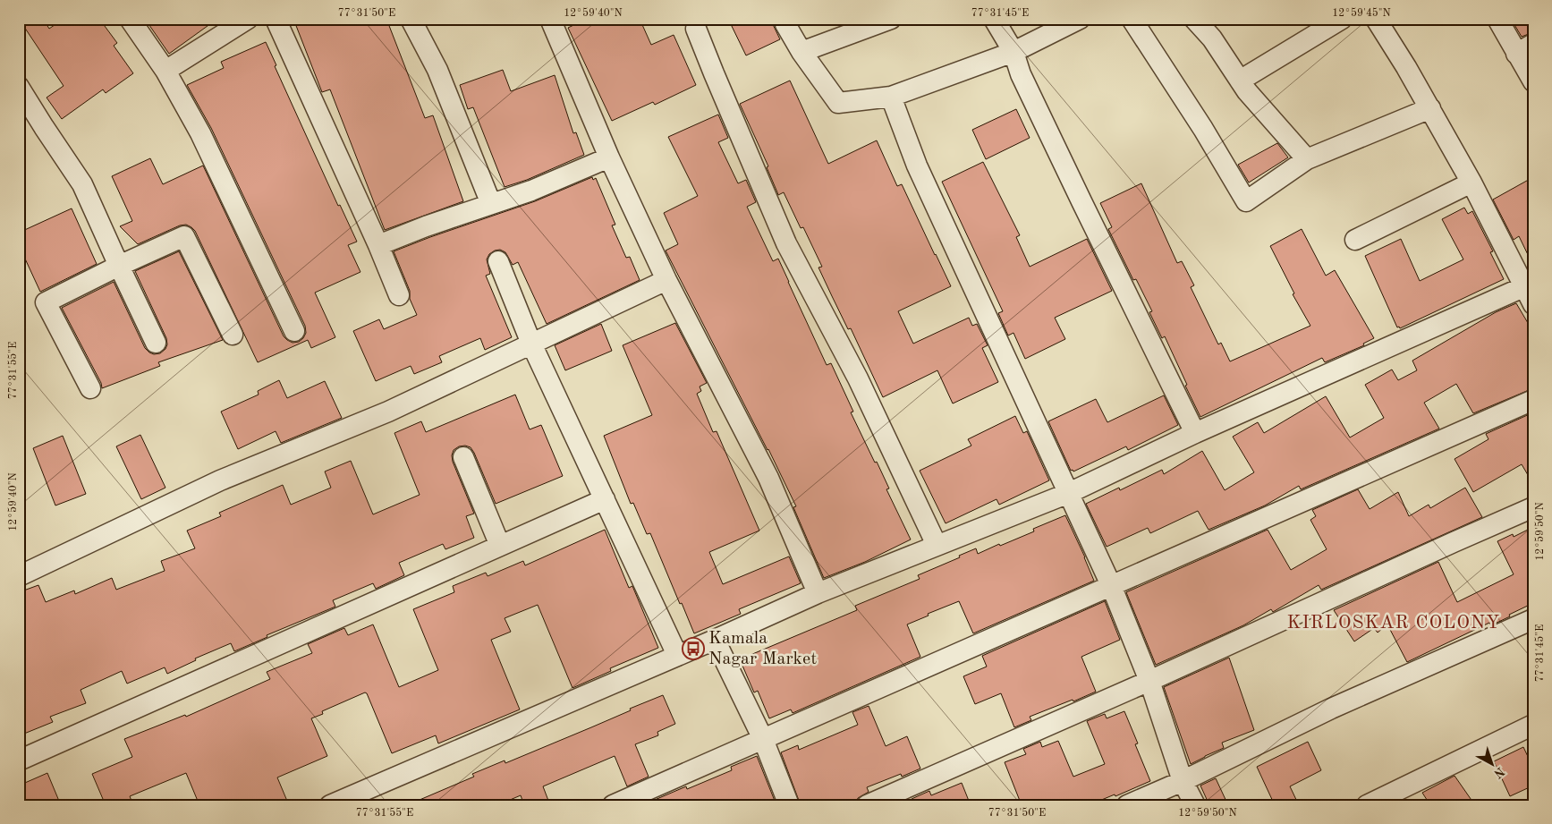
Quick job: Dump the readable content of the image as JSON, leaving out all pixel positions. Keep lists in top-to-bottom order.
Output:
{
  "districts": ["KIRLOSKAR COLONY"],
  "places": {
    "bus stop": ["Kamala Nagar Market"]
  },
  "north": "bottom right",
  "coordinates": [
    "77°31'50\"E",
    "12°59'40\"N",
    "77°31'45\"E",
    "12°59'45\"N",
    "77°31'55\"E",
    "12°59'50\"N"
  ]
}
